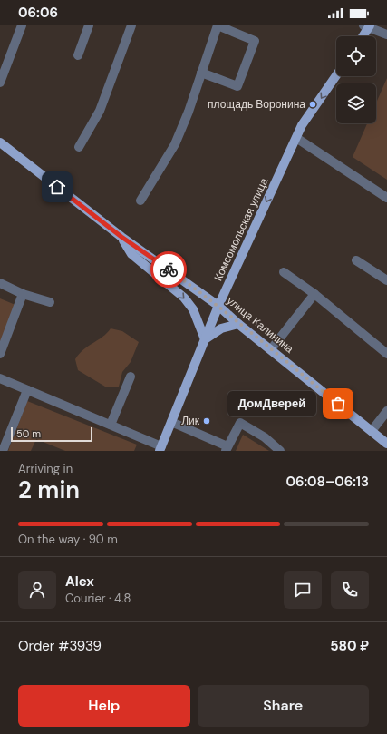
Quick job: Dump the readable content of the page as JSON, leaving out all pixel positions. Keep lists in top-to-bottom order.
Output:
{
  "streets": {
    "main road": ["Комсомольская улица", "улица Калинина"]
  },
  "crossings": [
    ["Комсомольская улица", "улица Калинина"]
  ],
  "one_way": ["Комсомольская улица"],
  "places": ["площадь Воронина", "ДомДверей", "Лик"],
  "scale_bar": "50 m",
  "page": {
    "status": "06:06",
    "bubble": "ДомДверей",
    "scale": "50 m",
    "heading": ["2 min", "Arriving in", "06:08–06:13"],
    "panel": [
      "Alex",
      "Courier · 4.8",
      "Order #3939",
      "580 ₽"
    ],
    "bar": "On the way · 90 m",
    "buttons": ["Help", "Share"]
  }
}
